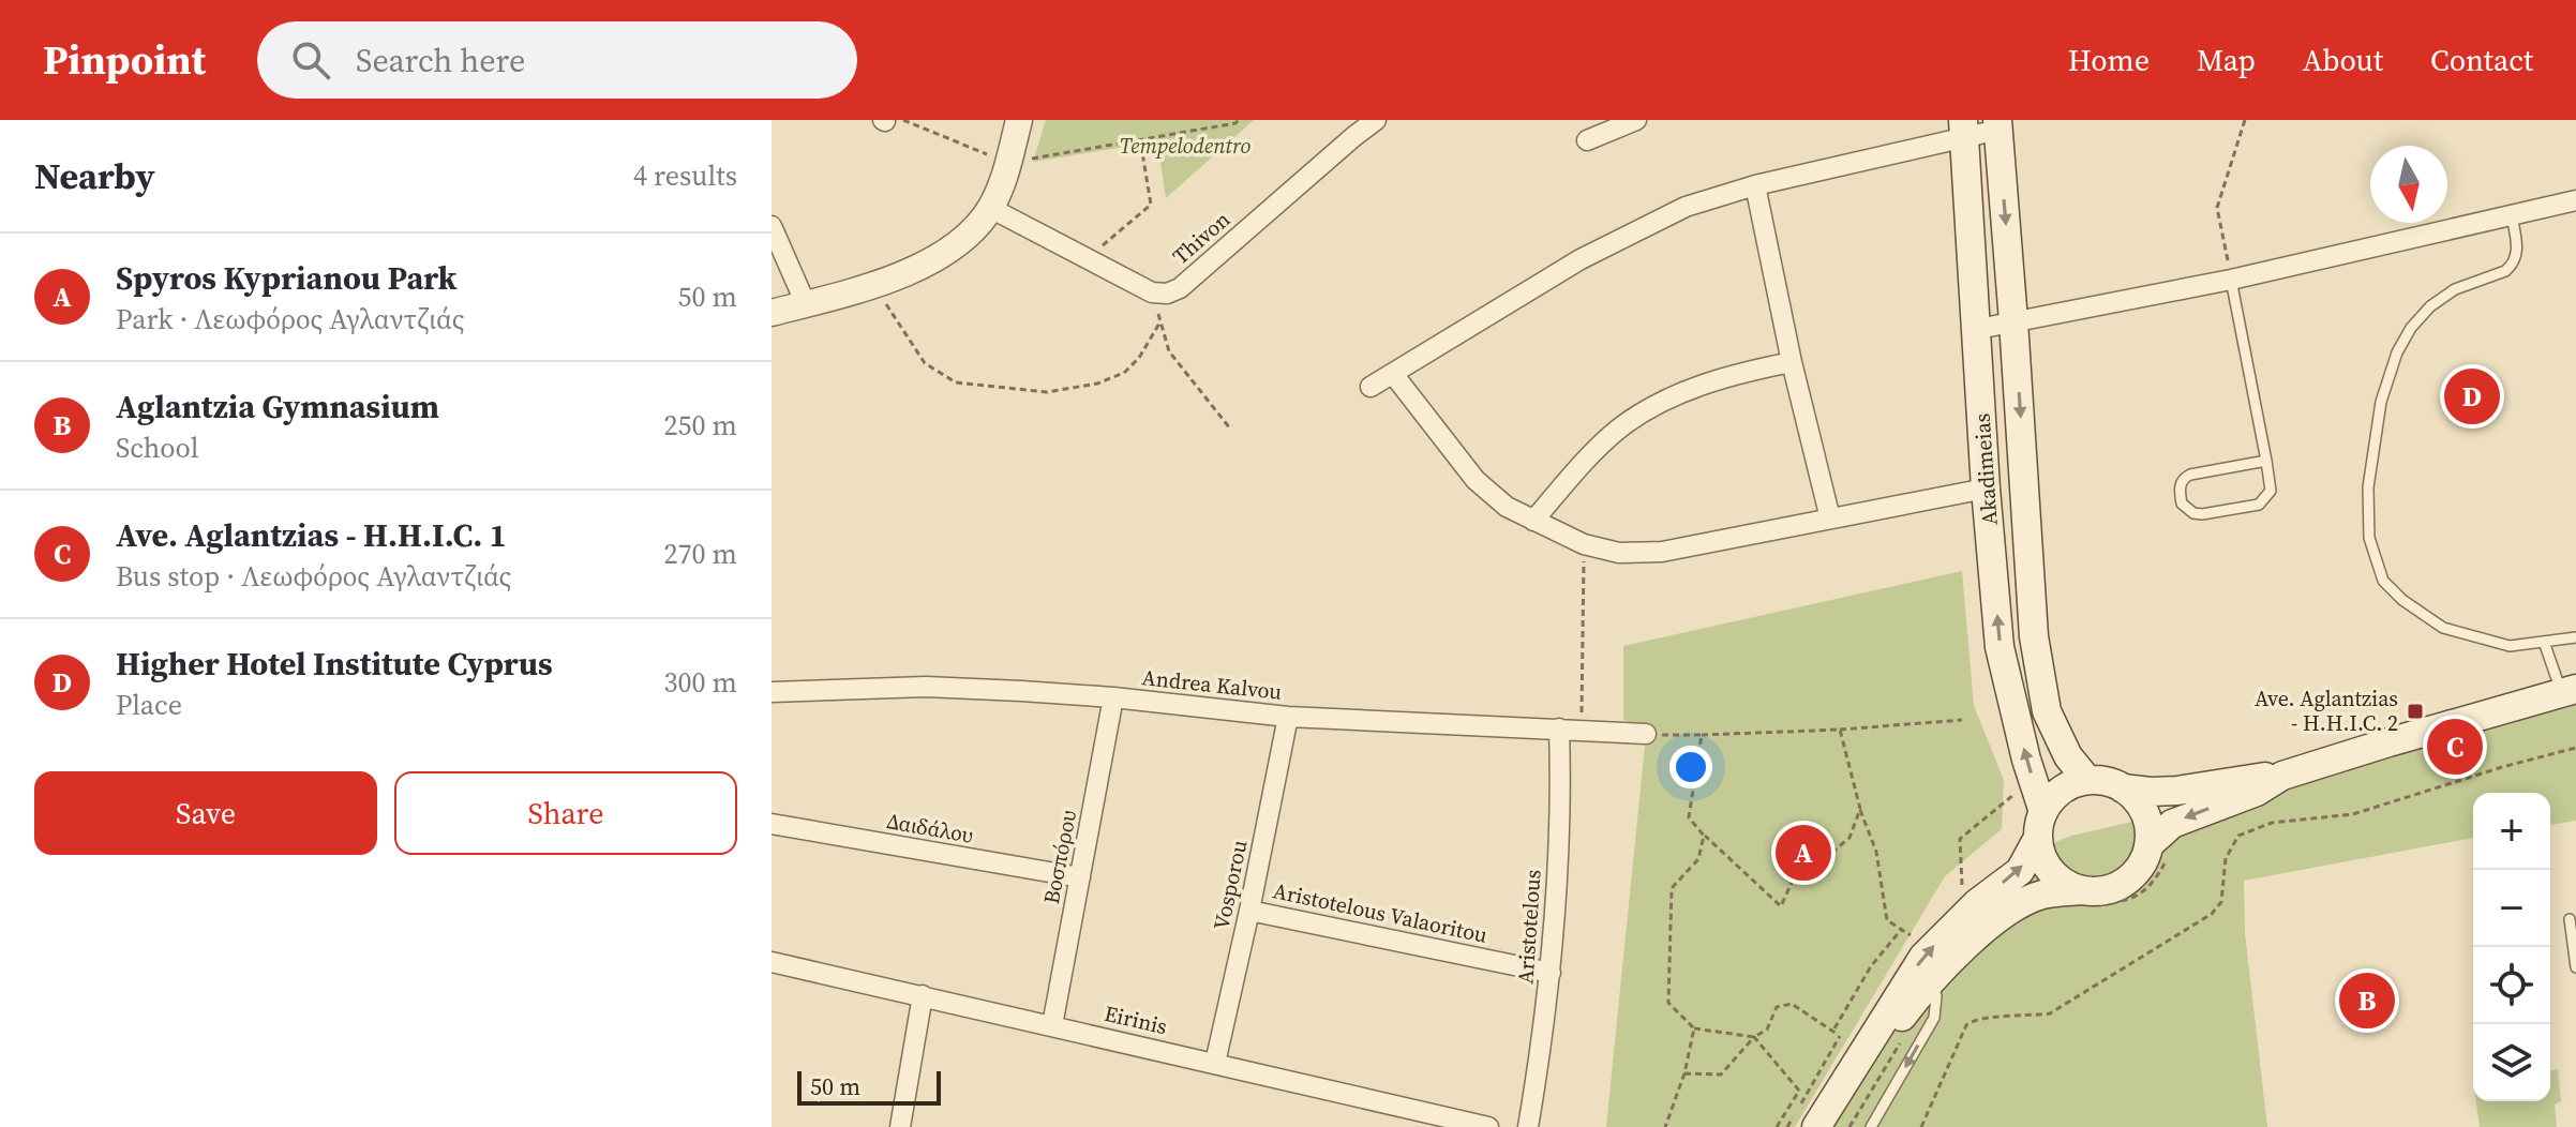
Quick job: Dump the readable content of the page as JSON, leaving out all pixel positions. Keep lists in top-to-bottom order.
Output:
{
  "streets": {
    "main road": ["Akadimeias"],
    "street": [
      "Thivon",
      "Andrea Kalvou",
      "Δαιδάλου",
      "Βοσπόρου",
      "Vosporou",
      "Aristotelous Valaoritou",
      "Aristotelous",
      "Eirinis"
    ]
  },
  "crossings": [
    ["Andrea Kalvou", "Βοσπόρου"],
    ["Andrea Kalvou", "Vosporou"],
    ["Andrea Kalvou", "Aristotelous"],
    ["Δαιδάλου", "Βοσπόρου"],
    ["Βοσπόρου", "Eirinis"],
    ["Vosporou", "Aristotelous Valaoritou"],
    ["Vosporou", "Eirinis"],
    ["Aristotelous Valaoritou", "Aristotelous"]
  ],
  "parks": ["Tempelodentro"],
  "places": {
    "transit": ["Ave. Aglantzias - H.H.I.C. 2"]
  },
  "scale_bar": "50 m",
  "north": "bottom",
  "page": {
    "header": "Pinpoint",
    "search": "Search here",
    "nav": [
      "Home",
      "Map",
      "About",
      "Contact"
    ],
    "heading": ["Nearby", "4 results"],
    "list": [
      {
        "mark": "A",
        "name": "Spyros Kyprianou Park",
        "note": "Park · Λεωφόρος Αγλαντζιάς",
        "value": "50 m"
      },
      {
        "mark": "B",
        "name": "Aglantzia Gymnasium",
        "note": "School",
        "value": "250 m"
      },
      {
        "mark": "C",
        "name": "Ave. Aglantzias - H.H.I.C. 1",
        "note": "Bus stop · Λεωφόρος Αγλαντζιάς",
        "value": "270 m"
      },
      {
        "mark": "D",
        "name": "Higher Hotel Institute Cyprus",
        "note": "Place",
        "value": "300 m"
      }
    ],
    "pins": [
      "D",
      "C",
      "A",
      "B"
    ],
    "buttons": ["Save", "Share"],
    "map_buttons": ["+", "−"],
    "scale": "50 m"
  }
}
